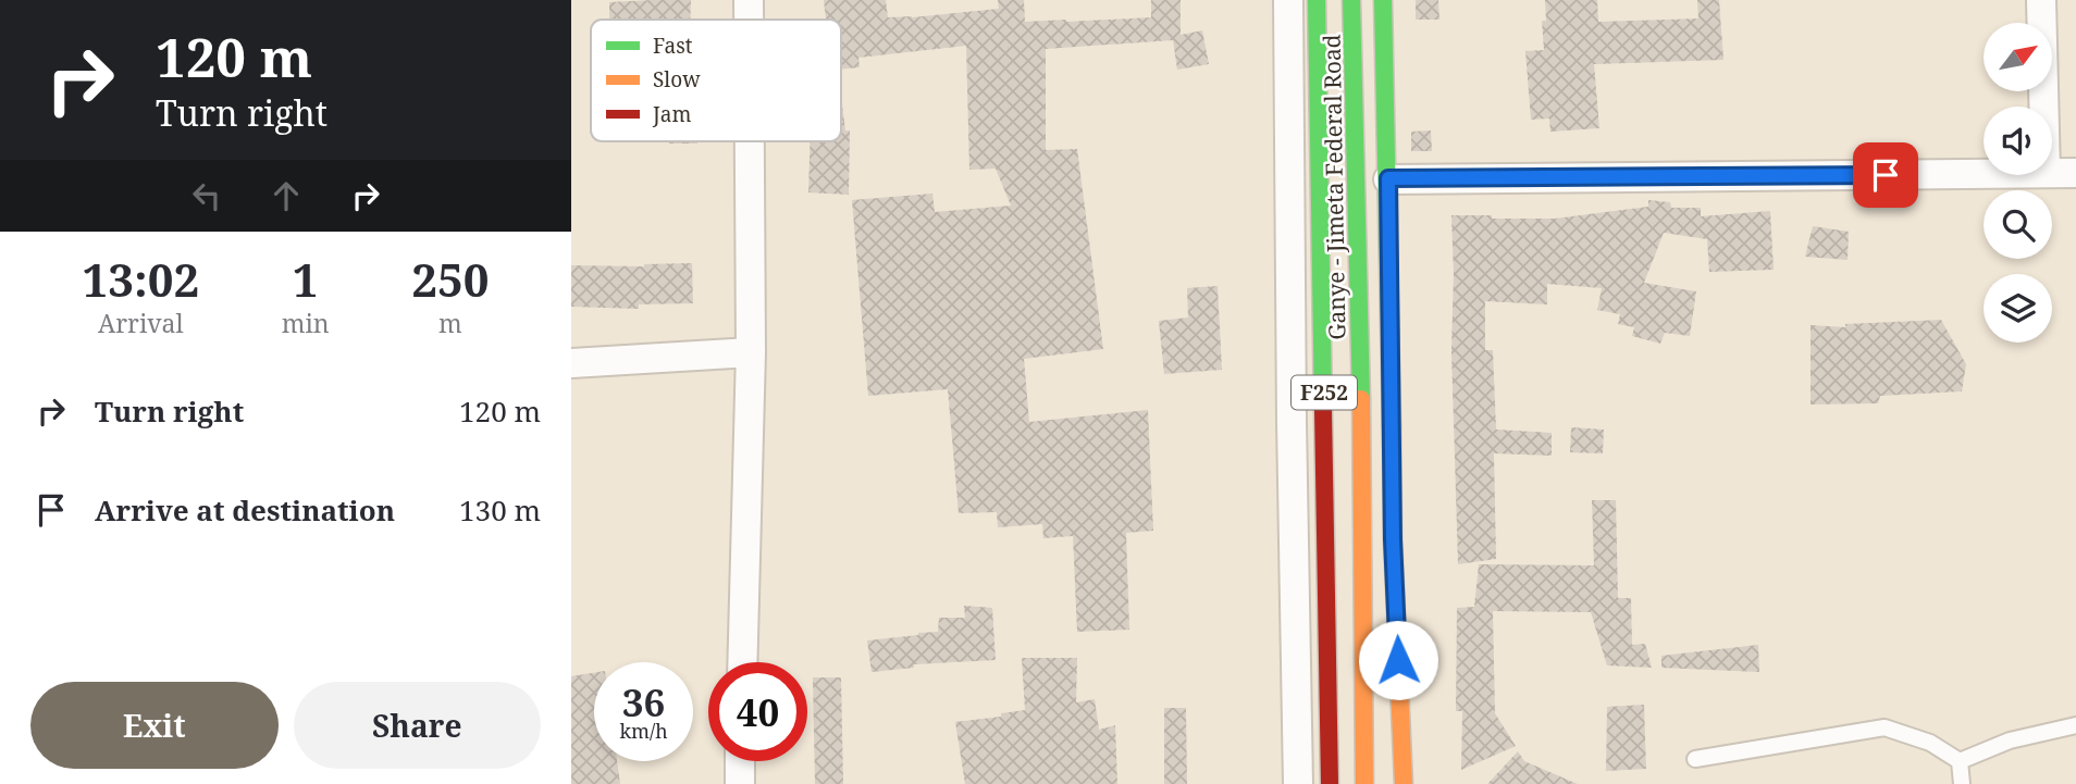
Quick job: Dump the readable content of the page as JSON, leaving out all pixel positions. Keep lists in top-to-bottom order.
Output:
{
  "streets": {
    "main road": ["Ganye - Jimeta Federal Road", "F252"]
  },
  "legend": ["Fast", "Slow", "Jam"],
  "north": "top right",
  "page": {
    "turn": ["120 m", "Turn right"],
    "eta": [
      "13:02",
      "Arrival",
      "1",
      "min",
      "250",
      "m"
    ],
    "list": [
      {
        "name": "Turn right",
        "value": "120 m"
      },
      {
        "name": "Arrive at destination",
        "value": "130 m"
      }
    ],
    "speed": "36 km/h",
    "limit": "40",
    "buttons": ["Exit", "Share"]
  }
}
